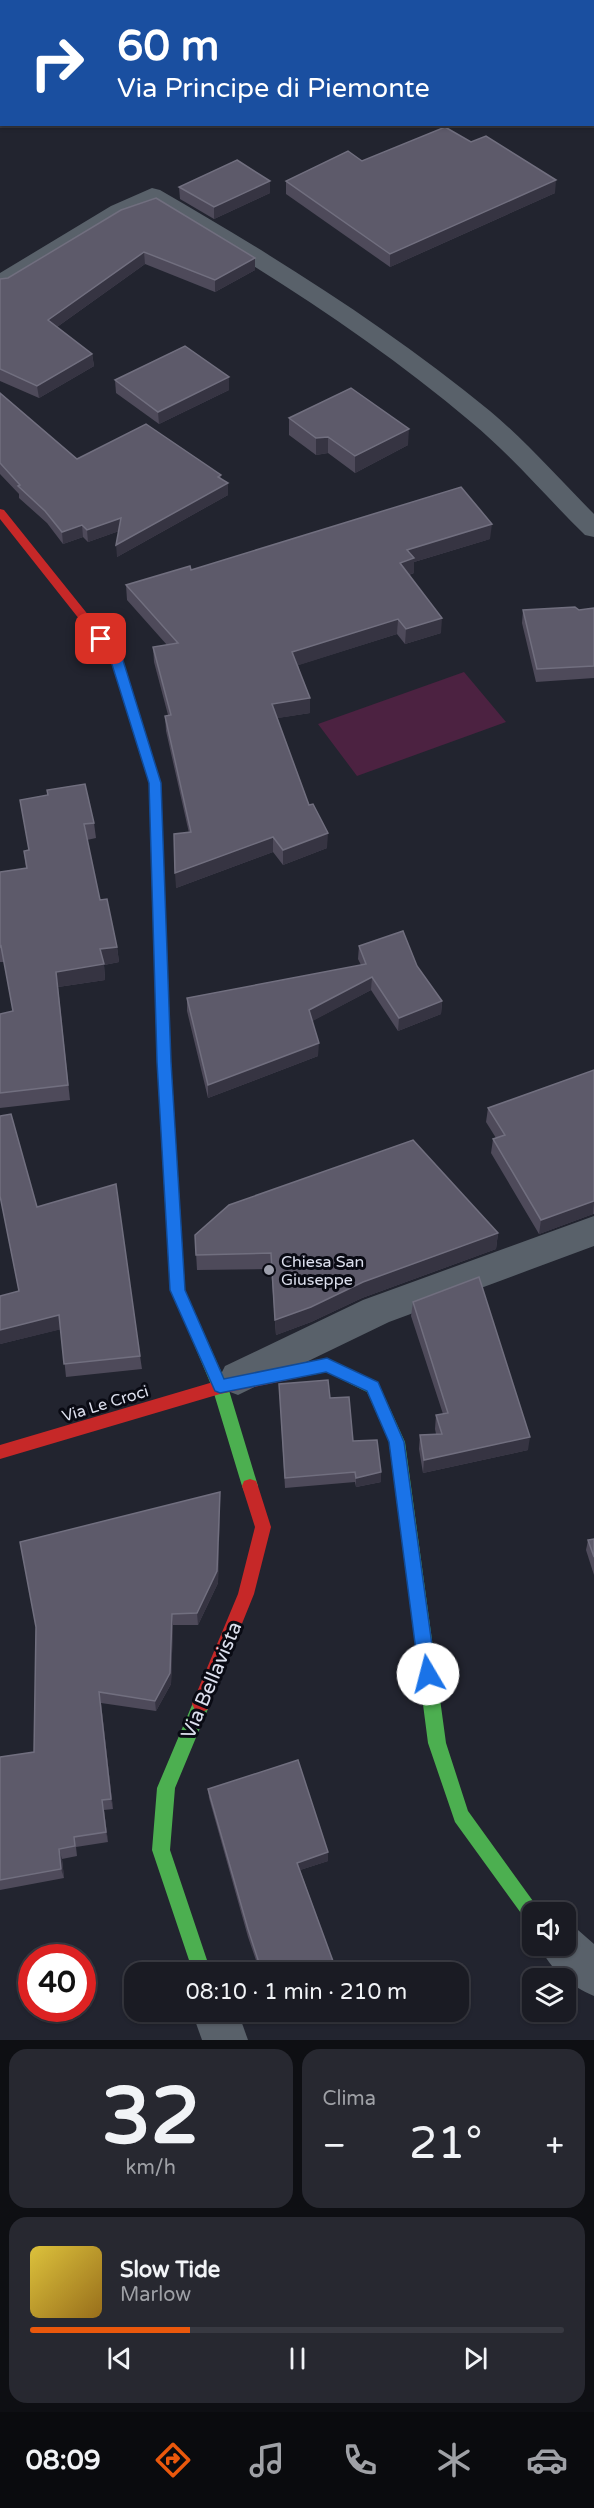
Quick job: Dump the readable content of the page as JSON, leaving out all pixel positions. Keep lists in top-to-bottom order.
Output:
{
  "streets": {
    "street": ["Via Le Croci", "Via Bellavista"]
  },
  "crossings": [
    ["Via Le Croci", "Via Bellavista"]
  ],
  "places": ["Chiesa San Giuseppe"],
  "page": {
    "turn": ["60 m", "Via Principe di Piemonte"],
    "limit": "40",
    "trip": "08:10 · 1 min · 210 m",
    "tile": [
      ["32", "km/h"],
      "Clima"
    ],
    "heat": ["−", "21°", "+"],
    "song": ["Slow Tide", "Marlow"],
    "tabs": "08:09"
  }
}
